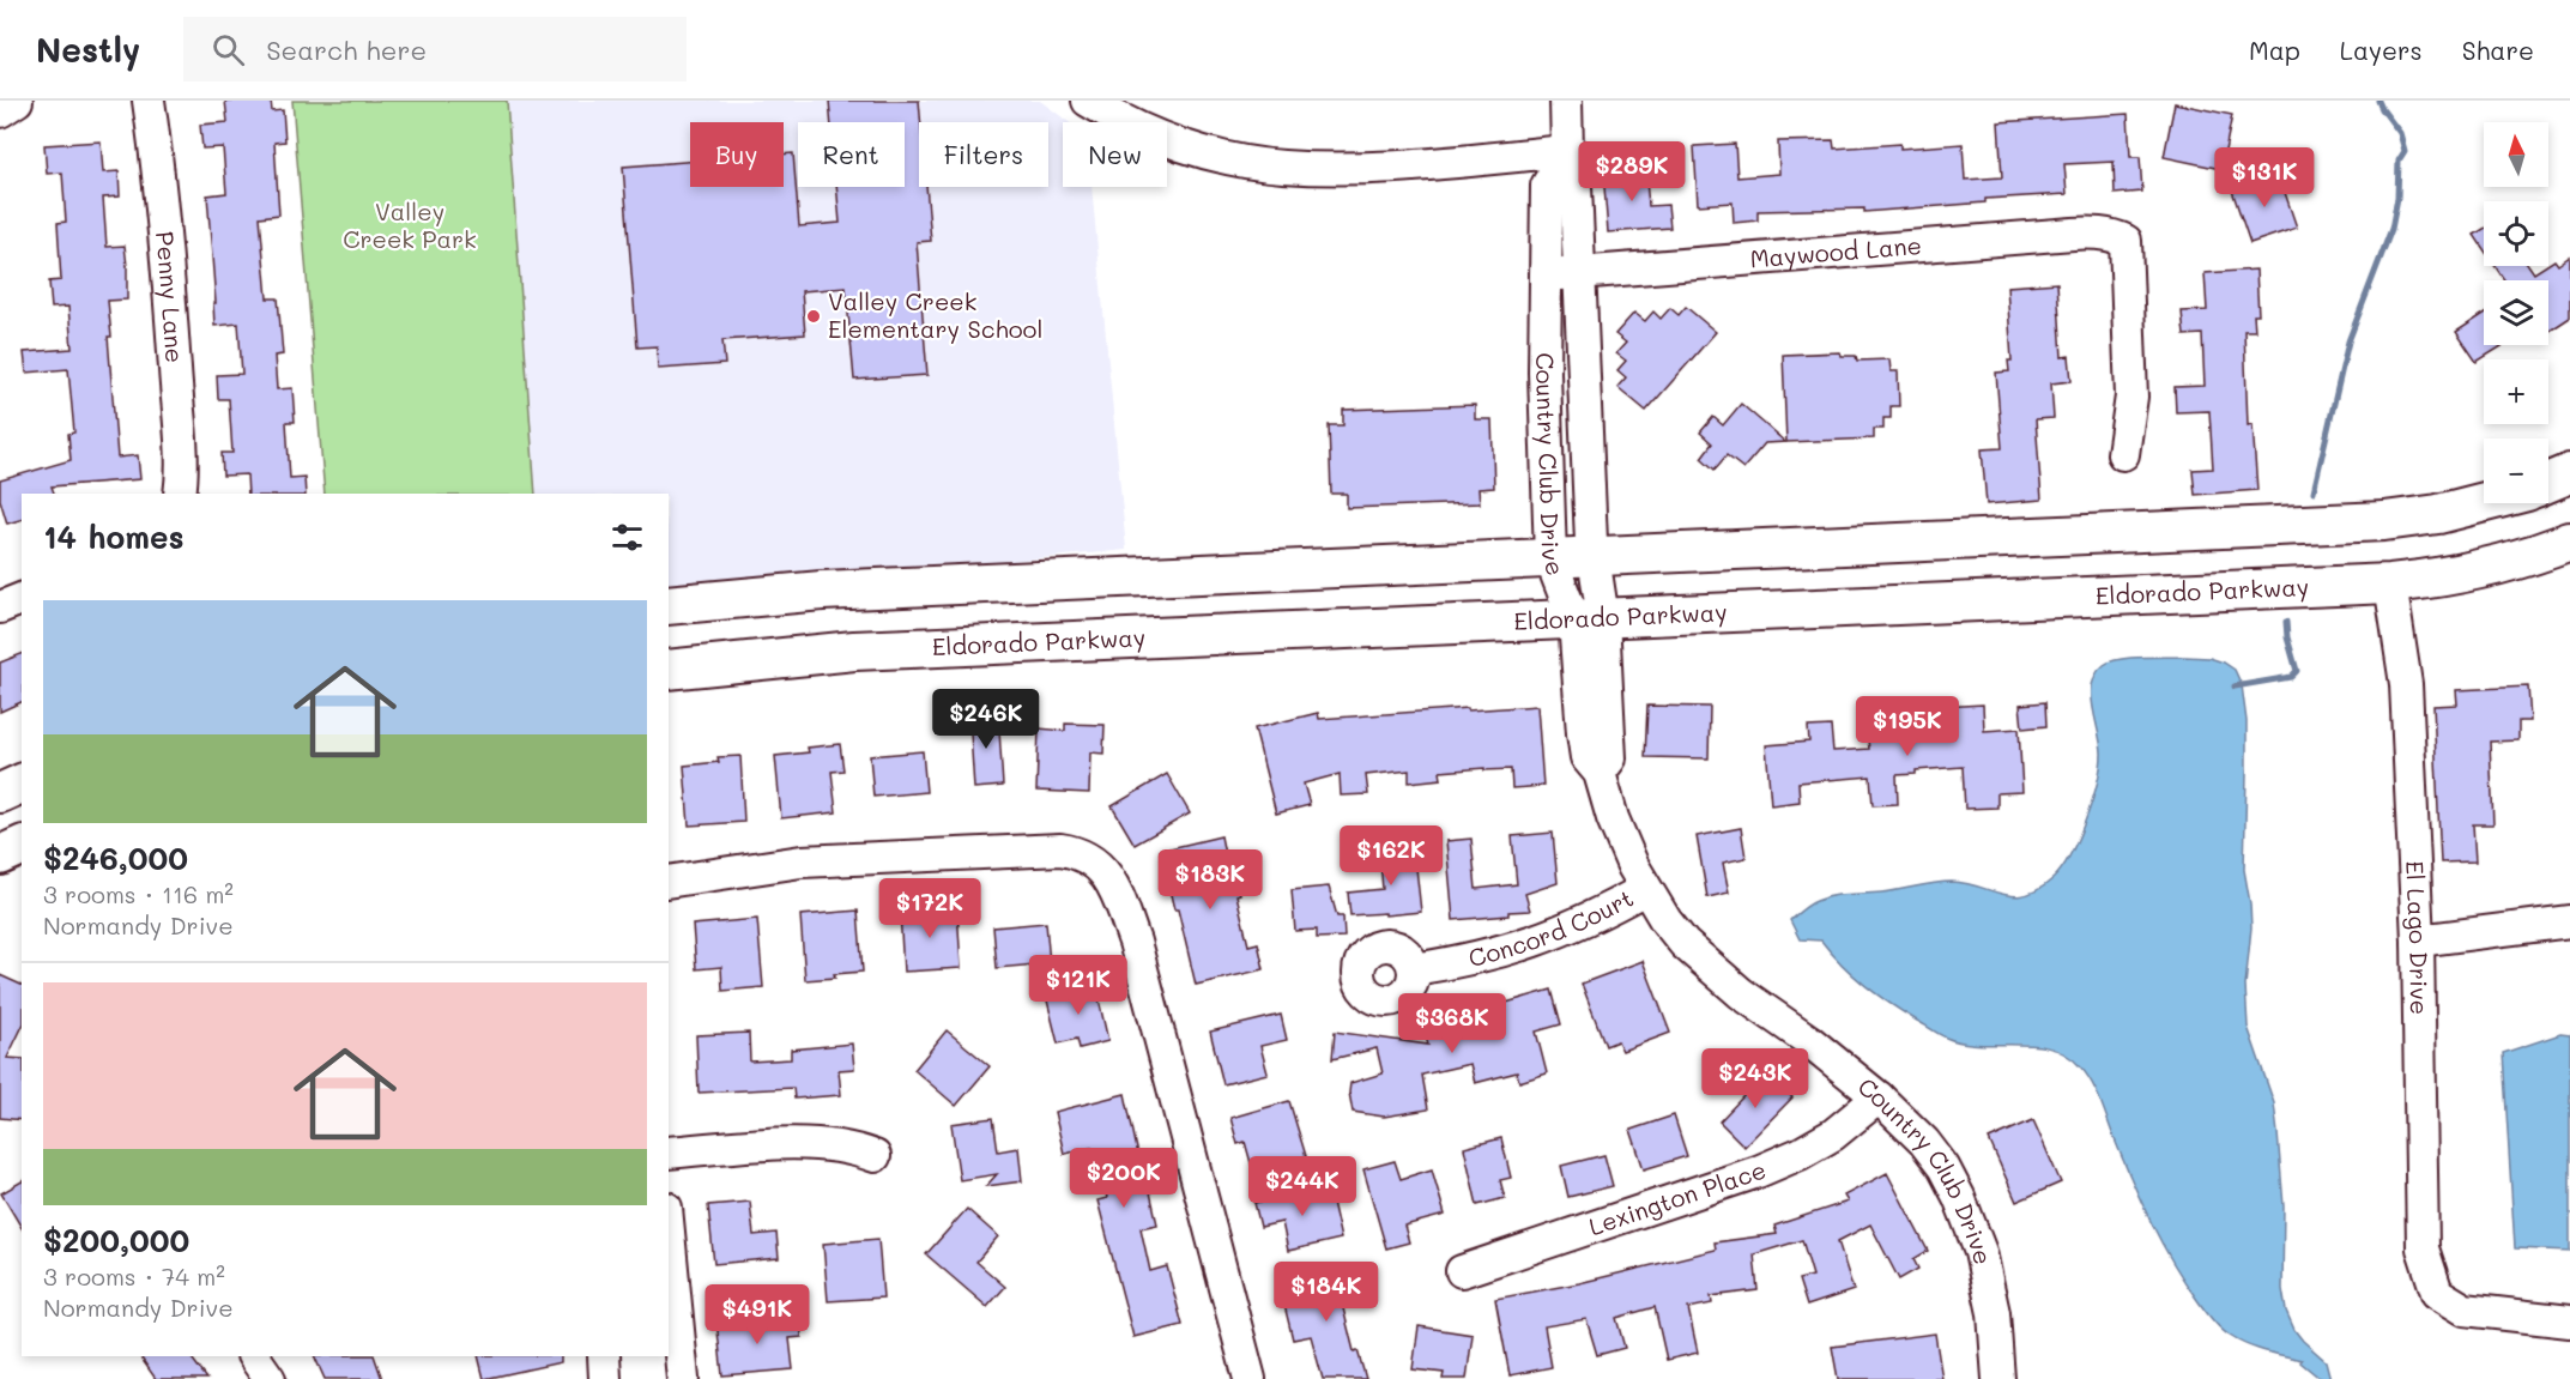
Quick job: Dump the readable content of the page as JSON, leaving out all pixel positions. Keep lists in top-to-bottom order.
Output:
{
  "streets": {
    "main road": ["Eldorado Parkway"],
    "street": [
      "Maywood Lane",
      "Penny Lane",
      "Country Club Drive",
      "Concord Court",
      "El Lago Drive",
      "Lexington Place"
    ]
  },
  "crossings": [
    ["Maywood Lane", "Country Club Drive"],
    ["Country Club Drive", "Eldorado Parkway"],
    ["Country Club Drive", "Concord Court"],
    ["Country Club Drive", "Lexington Place"],
    ["Eldorado Parkway", "El Lago Drive"]
  ],
  "parks": ["Valley Creek Park"],
  "places": ["Valley Creek Elementary School"],
  "north": "top",
  "page": {
    "header": "Nestly",
    "search": "Search here",
    "nav": ["Map", "Layers", "Share"],
    "map_buttons": ["+", "−"],
    "chip": [
      "Buy",
      "Rent",
      "Filters",
      "New"
    ],
    "price": [
      "$289K",
      "$131K",
      "$246K",
      "$195K",
      "$162K",
      "$183K",
      "$172K",
      "$121K",
      "$368K",
      "$243K",
      "$200K",
      "$244K",
      "$184K",
      "$491K"
    ],
    "heading": "14 homes",
    "list": [
      {
        "name": "$246,000",
        "note": "3 rooms · 116 m² · Normandy Drive"
      },
      {
        "name": "$200,000",
        "note": "3 rooms · 74 m² · Normandy Drive"
      }
    ]
  }
}
